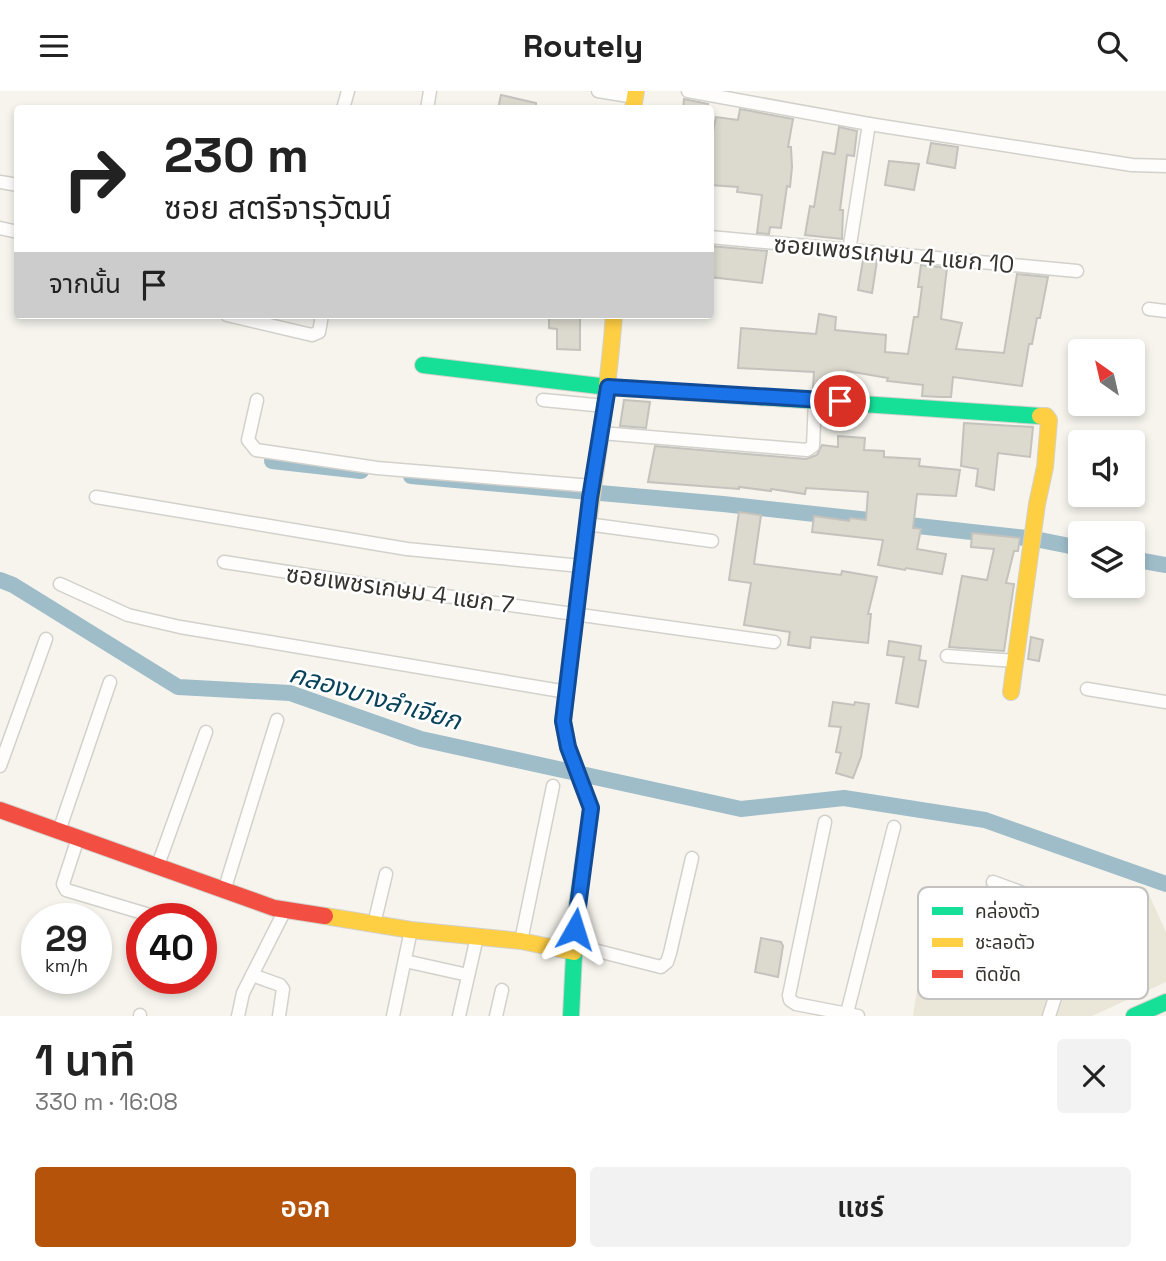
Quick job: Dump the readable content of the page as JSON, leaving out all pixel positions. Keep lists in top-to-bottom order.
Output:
{
  "streets": {
    "street": ["ซอยเพชรเกษม 4 แยก 10", "ซอยเพชรเกษม 4 แยก 7"]
  },
  "water": ["คลองบางลำเจียก"],
  "legend": ["คล่องตัว", "ชะลอตัว", "ติดขัด"],
  "north": "top left",
  "page": {
    "header": "Routely",
    "turn": ["230 m", "ซอย สตรีจารุวัฒน์"],
    "then": "จากนั้น",
    "speed": "29 km/h",
    "limit": "40",
    "heading": ["1 นาที", "330 m · 16:08"],
    "buttons": ["ออก", "แชร์"]
  }
}
